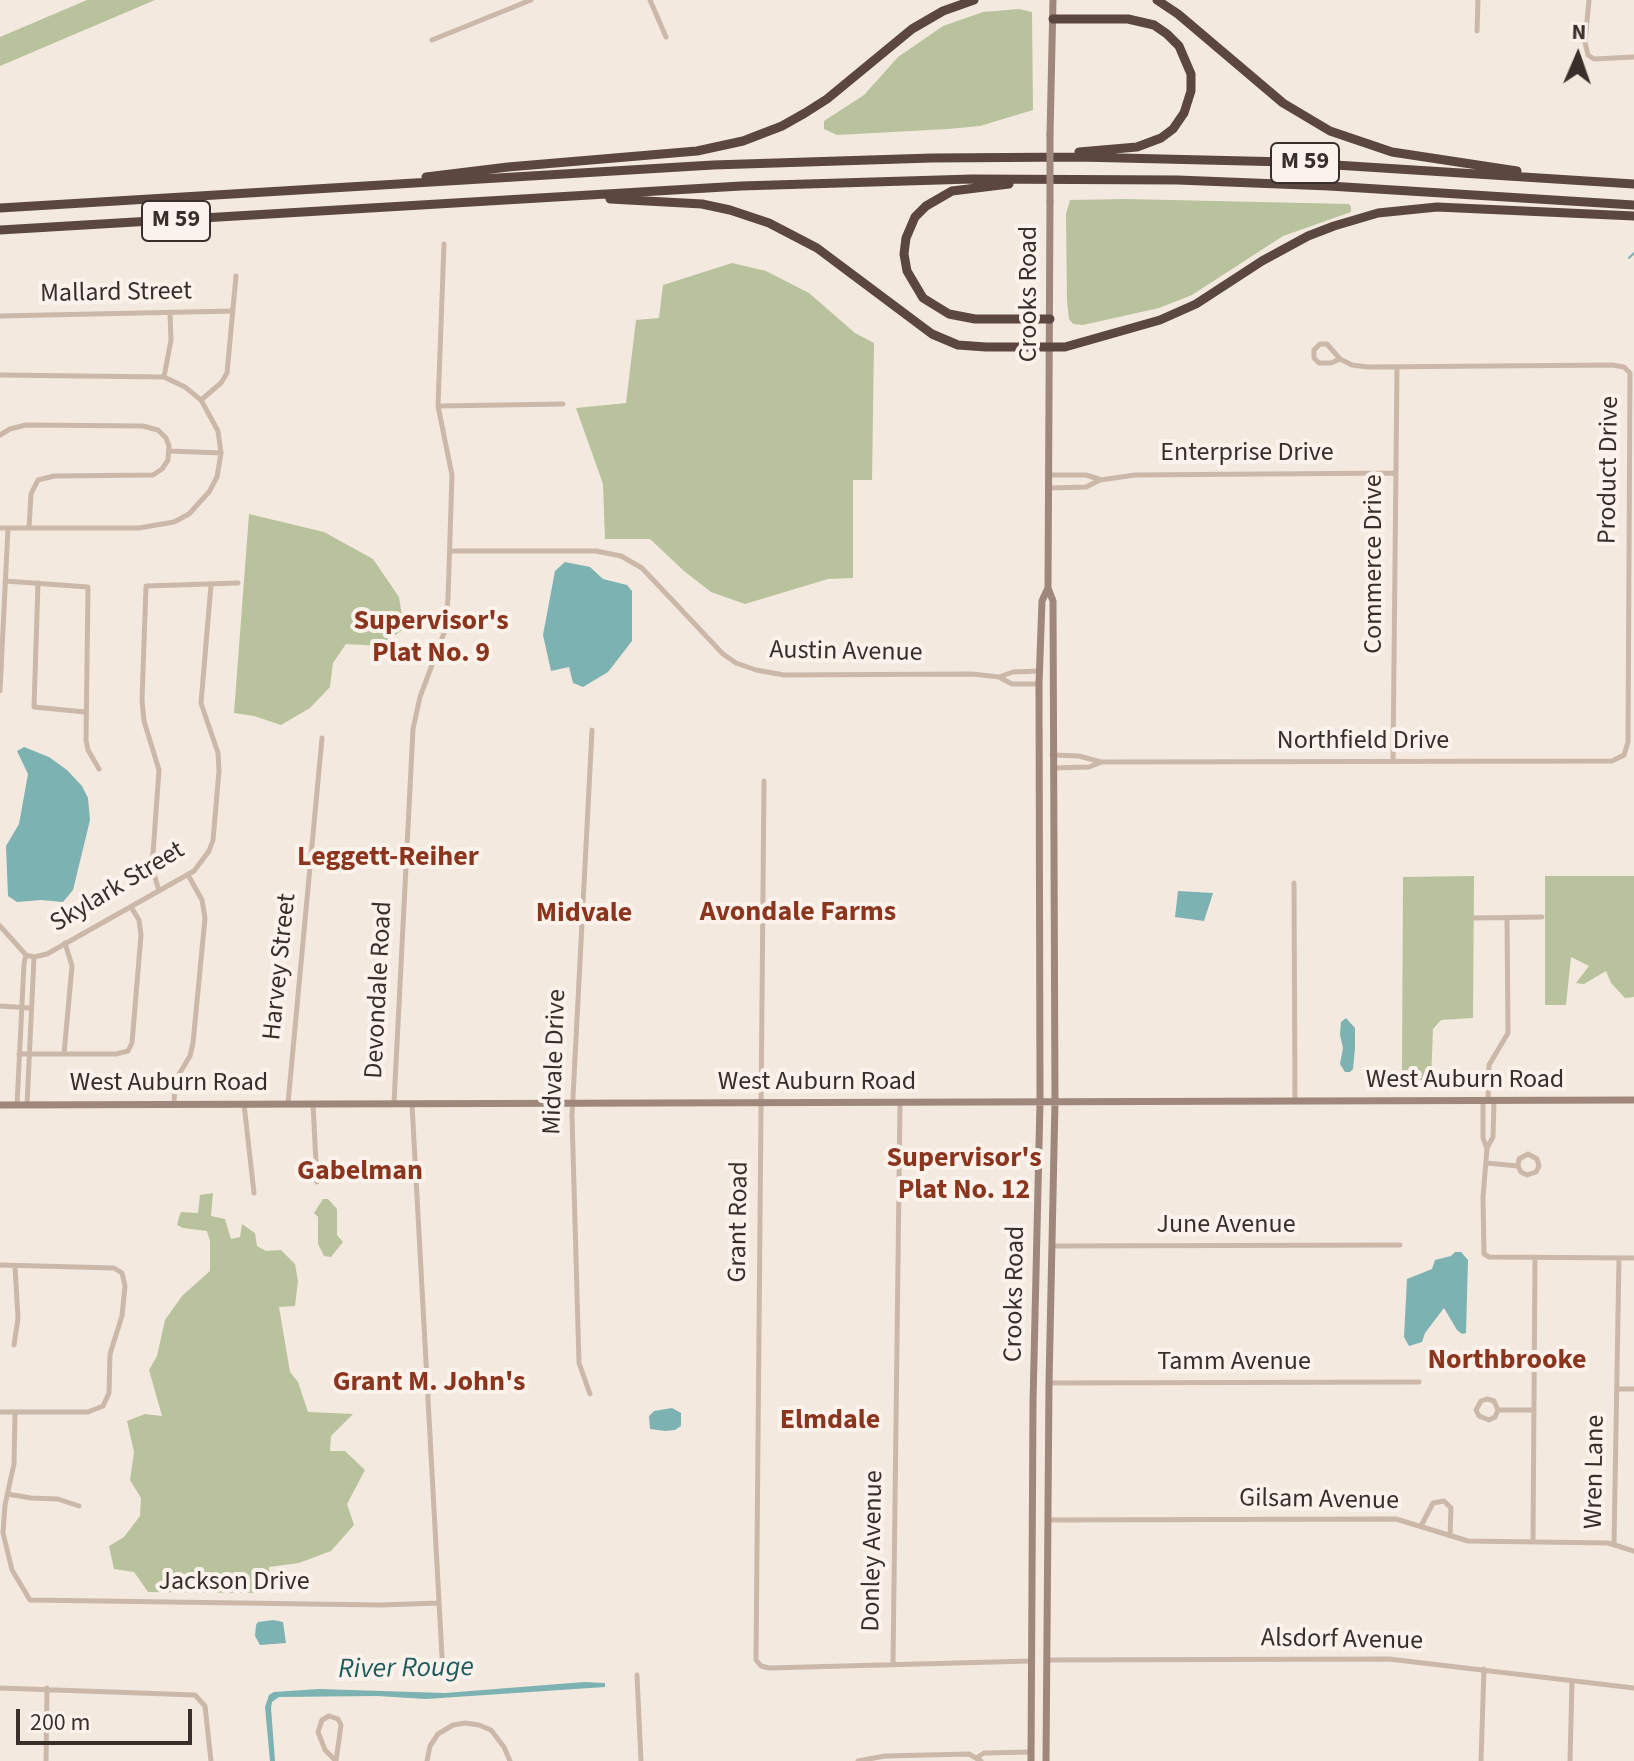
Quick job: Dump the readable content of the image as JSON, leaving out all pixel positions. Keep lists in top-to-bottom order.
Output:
{
  "streets": {
    "highway": ["M 59"],
    "main road": ["Crooks Road", "West Auburn Road"],
    "street": [
      "Mallard Street",
      "Enterprise Drive",
      "Product Drive",
      "Commerce Drive",
      "Austin Avenue",
      "Northfield Drive",
      "Skylark Street",
      "Harvey Street",
      "Devondale Road",
      "Midvale Drive",
      "Grant Road",
      "June Avenue",
      "Tamm Avenue",
      "Wren Lane",
      "Gilsam Avenue",
      "Donley Avenue",
      "Jackson Drive",
      "Alsdorf Avenue"
    ]
  },
  "crossings": [
    ["Crooks Road", "Enterprise Drive"],
    ["Crooks Road", "Austin Avenue"],
    ["Crooks Road", "Northfield Drive"],
    ["Crooks Road", "West Auburn Road"],
    ["Crooks Road", "June Avenue"],
    ["Crooks Road", "Tamm Avenue"],
    ["Crooks Road", "Gilsam Avenue"],
    ["Crooks Road", "Alsdorf Avenue"],
    ["Enterprise Drive", "Commerce Drive"],
    ["Product Drive", "Commerce Drive"],
    ["Product Drive", "Northfield Drive"],
    ["Commerce Drive", "Northfield Drive"],
    ["Austin Avenue", "Devondale Road"],
    ["Harvey Street", "West Auburn Road"],
    ["Devondale Road", "West Auburn Road"],
    ["Devondale Road", "Jackson Drive"],
    ["Midvale Drive", "West Auburn Road"],
    ["West Auburn Road", "Grant Road"],
    ["West Auburn Road", "Donley Avenue"],
    ["Grant Road", "Donley Avenue"],
    ["Wren Lane", "Gilsam Avenue"]
  ],
  "districts": [
    "Supervisor's Plat No. 9",
    "Leggett-Reiher",
    "Avondale Farms",
    "Midvale",
    "Supervisor's Plat No. 12",
    "Gabelman",
    "Northbrooke",
    "Grant M. John's",
    "Elmdale"
  ],
  "water": ["River Rouge"],
  "scale_bar": "200 m",
  "north": "top"
}
